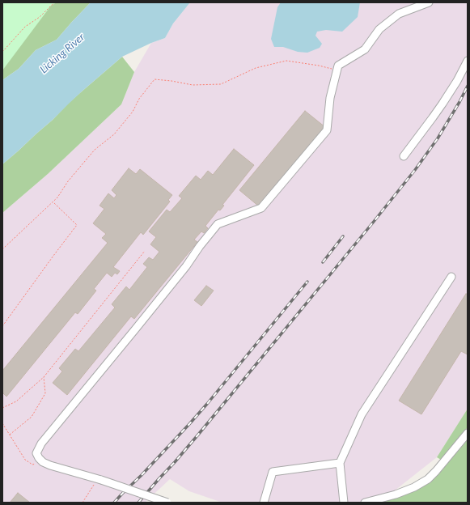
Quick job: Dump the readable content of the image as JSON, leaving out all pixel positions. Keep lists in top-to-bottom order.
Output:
{
  "water": ["Licking River"]
}
